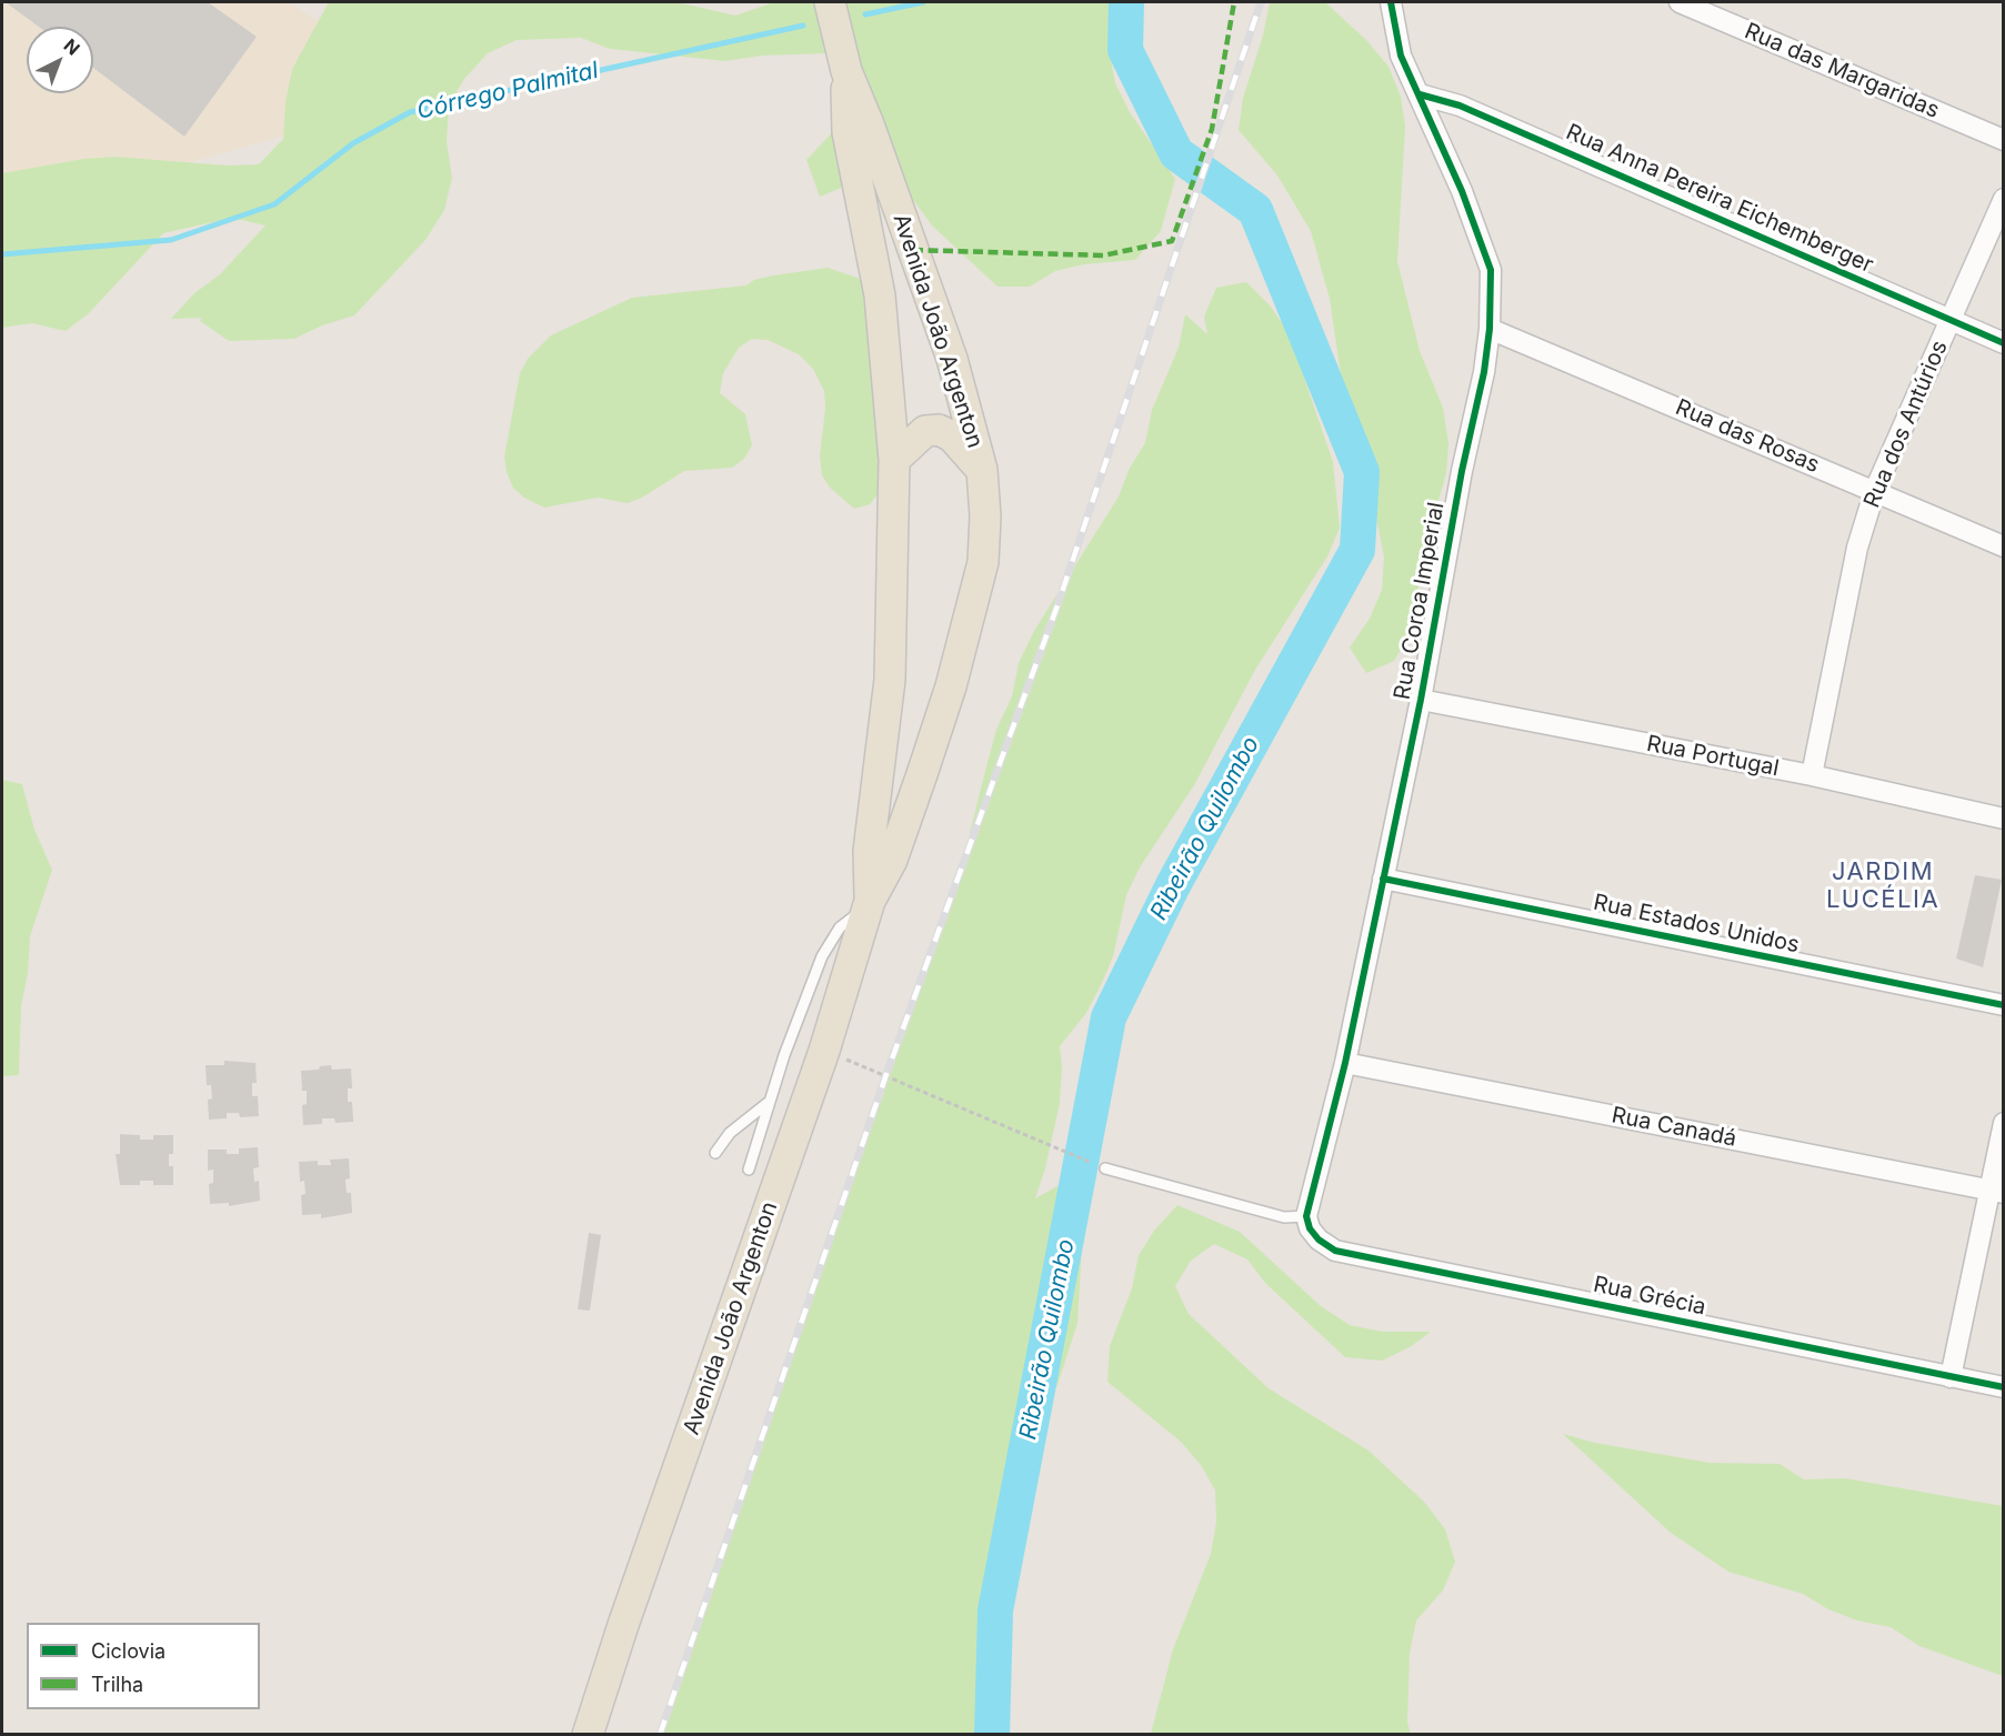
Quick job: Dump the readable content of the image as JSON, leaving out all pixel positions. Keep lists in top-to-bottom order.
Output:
{
  "streets": {
    "main road": ["Avenida João Argenton"],
    "street": [
      "Rua das Margaridas",
      "Rua Anna Pereira Eichemberger",
      "Rua dos Antúrios",
      "Rua das Rosas",
      "Rua Coroa Imperial",
      "Rua Portugal",
      "Rua Estados Unidos",
      "Rua Canadá",
      "Rua Grécia"
    ]
  },
  "crossings": [
    ["Rua Anna Pereira Eichemberger", "Rua dos Antúrios"],
    ["Rua Anna Pereira Eichemberger", "Rua Coroa Imperial"],
    ["Rua dos Antúrios", "Rua das Rosas"],
    ["Rua dos Antúrios", "Rua Portugal"],
    ["Rua das Rosas", "Rua Coroa Imperial"],
    ["Rua Coroa Imperial", "Rua Portugal"],
    ["Rua Coroa Imperial", "Rua Estados Unidos"],
    ["Rua Coroa Imperial", "Rua Canadá"],
    ["Rua Coroa Imperial", "Rua Grécia"]
  ],
  "districts": ["JARDIM LUCÉLIA"],
  "water": ["Córrego Palmital", "Ribeirão Quilombo"],
  "legend": ["Ciclovia", "Trilha"],
  "north": "top right"
}
